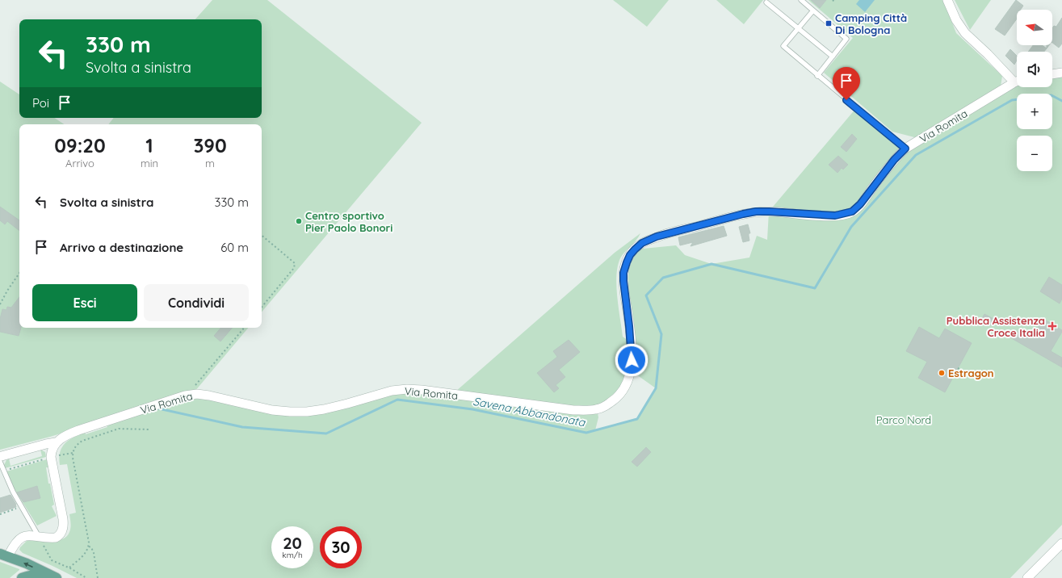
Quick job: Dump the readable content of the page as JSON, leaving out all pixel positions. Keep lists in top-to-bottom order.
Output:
{
  "streets": {
    "street": ["Via Romita"]
  },
  "water": ["Savena Abbandonata"],
  "parks": ["Parco Nord"],
  "places": {
    "transit": ["Camping Città Di Bologna"],
    "other": ["Centro sportivo Pier Paolo Bonori", "Estragon"],
    "health": ["Pubblica Assistenza Croce Italia"]
  },
  "north": "left",
  "page": {
    "map_buttons": ["+", "−"],
    "turn": ["330 m", "Svolta a sinistra"],
    "then": "Poi",
    "eta": [
      "09:20",
      "Arrivo",
      "1",
      "min",
      "390",
      "m"
    ],
    "list": [
      {
        "name": "Svolta a sinistra",
        "value": "330 m"
      },
      {
        "name": "Arrivo a destinazione",
        "value": "60 m"
      }
    ],
    "buttons": ["Esci", "Condividi"],
    "speed": "20 km/h",
    "limit": "30"
  }
}
